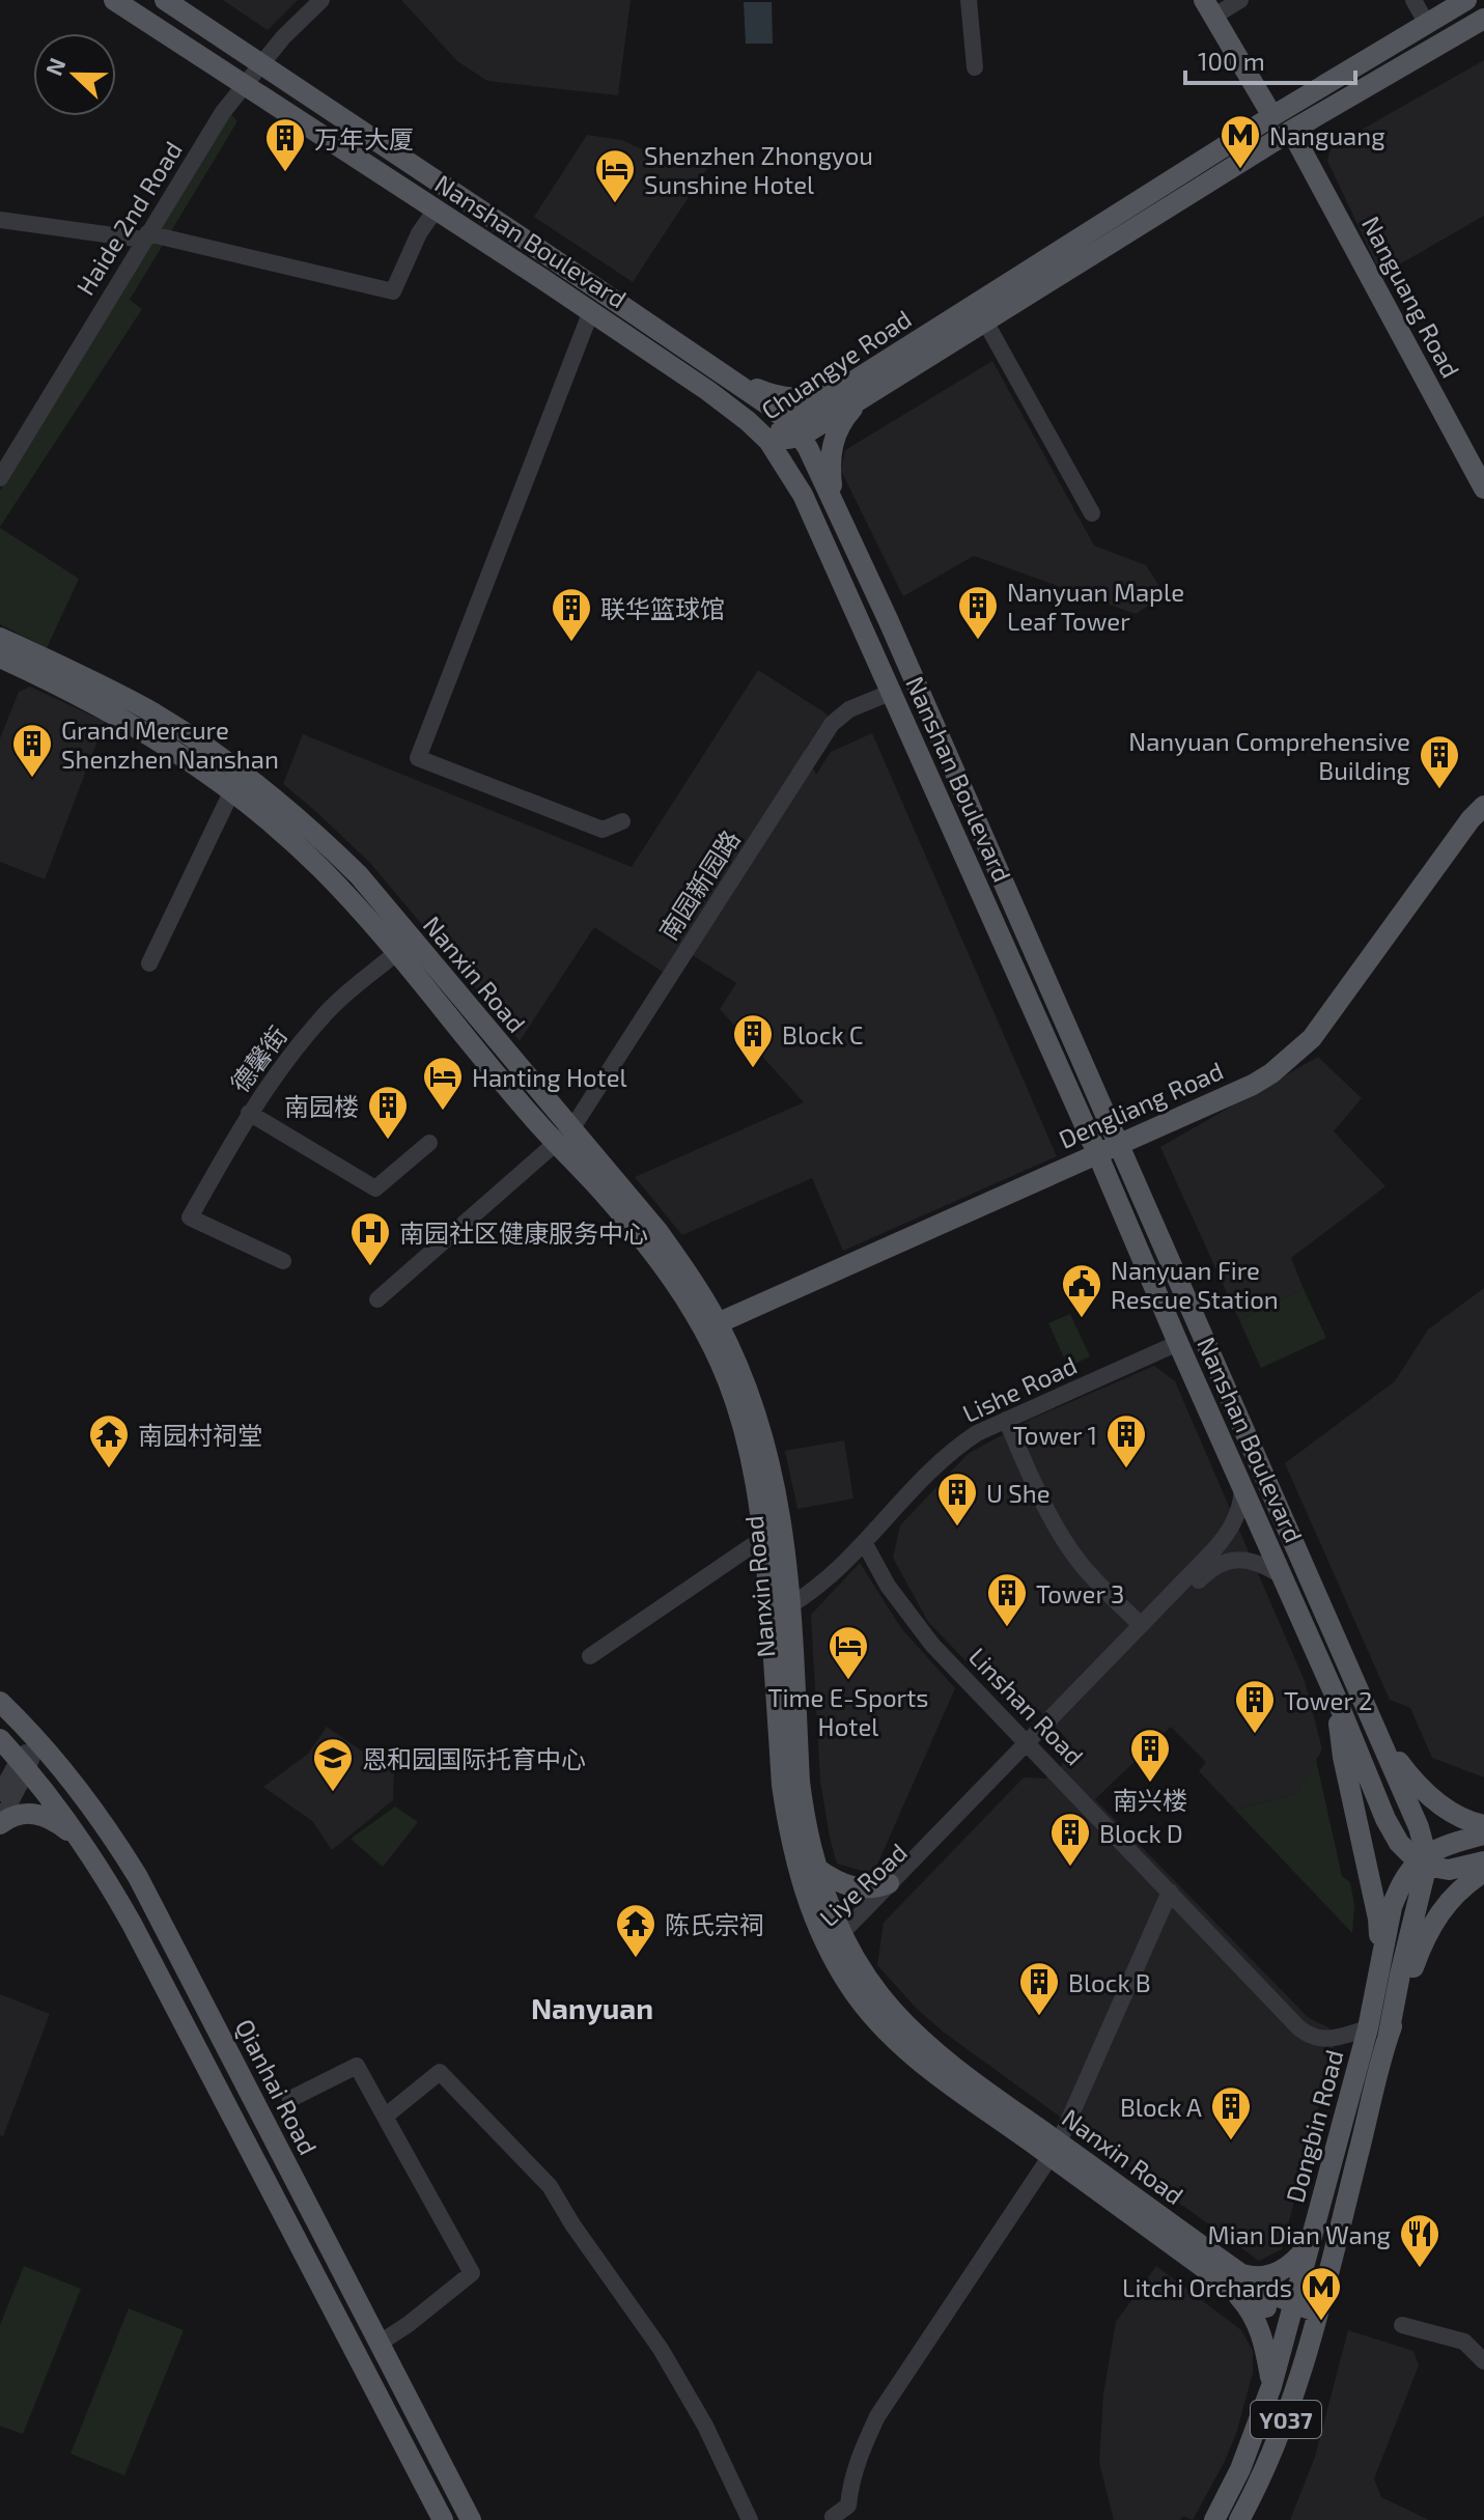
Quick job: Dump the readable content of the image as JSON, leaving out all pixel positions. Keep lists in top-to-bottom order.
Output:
{
  "streets": {
    "main road": [
      "Nanshan Boulevard",
      "Nanguang Road",
      "Chuangye Road",
      "Nanxin Road",
      "Dengliang Road",
      "Qianhai Road",
      "Dongbin Road",
      "Y037"
    ],
    "street": [
      "Haide 2nd Road",
      "南园新园路",
      "德馨街",
      "Lishe Road",
      "Linshan Road",
      "Liye Road"
    ]
  },
  "crossings": [
    ["Haide 2nd Road", "Nanshan Boulevard"],
    ["Nanshan Boulevard", "Chuangye Road"],
    ["Nanshan Boulevard", "南园新园路"],
    ["Nanshan Boulevard", "Dengliang Road"],
    ["Nanshan Boulevard", "Lishe Road"],
    ["Nanshan Boulevard", "Liye Road"],
    ["Nanshan Boulevard", "Dongbin Road"],
    ["Nanguang Road", "Chuangye Road"],
    ["南园新园路", "Nanxin Road"],
    ["Nanxin Road", "德馨街"],
    ["Nanxin Road", "Dengliang Road"],
    ["Nanxin Road", "Lishe Road"],
    ["Nanxin Road", "Liye Road"],
    ["Nanxin Road", "Dongbin Road"],
    ["Lishe Road", "Linshan Road"],
    ["Linshan Road", "Liye Road"],
    ["Linshan Road", "Dongbin Road"]
  ],
  "districts": ["Nanyuan"],
  "places": {
    "metro station": ["Nanguang", "Litchi Orchards"],
    "building": [
      "万年大厦",
      "Nanyuan Maple Leaf Tower",
      "联华篮球馆",
      "Grand Mercure Shenzhen Nanshan",
      "Nanyuan Comprehensive Building",
      "Block C",
      "南园楼",
      "Tower 1",
      "U She",
      "Tower 3",
      "Tower 2",
      "南兴楼",
      "Block D",
      "Block B",
      "Block A"
    ],
    "hotel": ["Shenzhen Zhongyou Sunshine Hotel", "Hanting Hotel", "Time E-Sports Hotel"],
    "hospital": ["南园社区健康服务中心"],
    "public building": ["Nanyuan Fire Rescue Station"],
    "temple": ["南园村祠堂", "陈氏宗祠"],
    "school or university": ["恩和园国际托育中心"],
    "restaurant": ["Mian Dian Wang"]
  },
  "scale_bar": "100 m",
  "north": "left"
}
